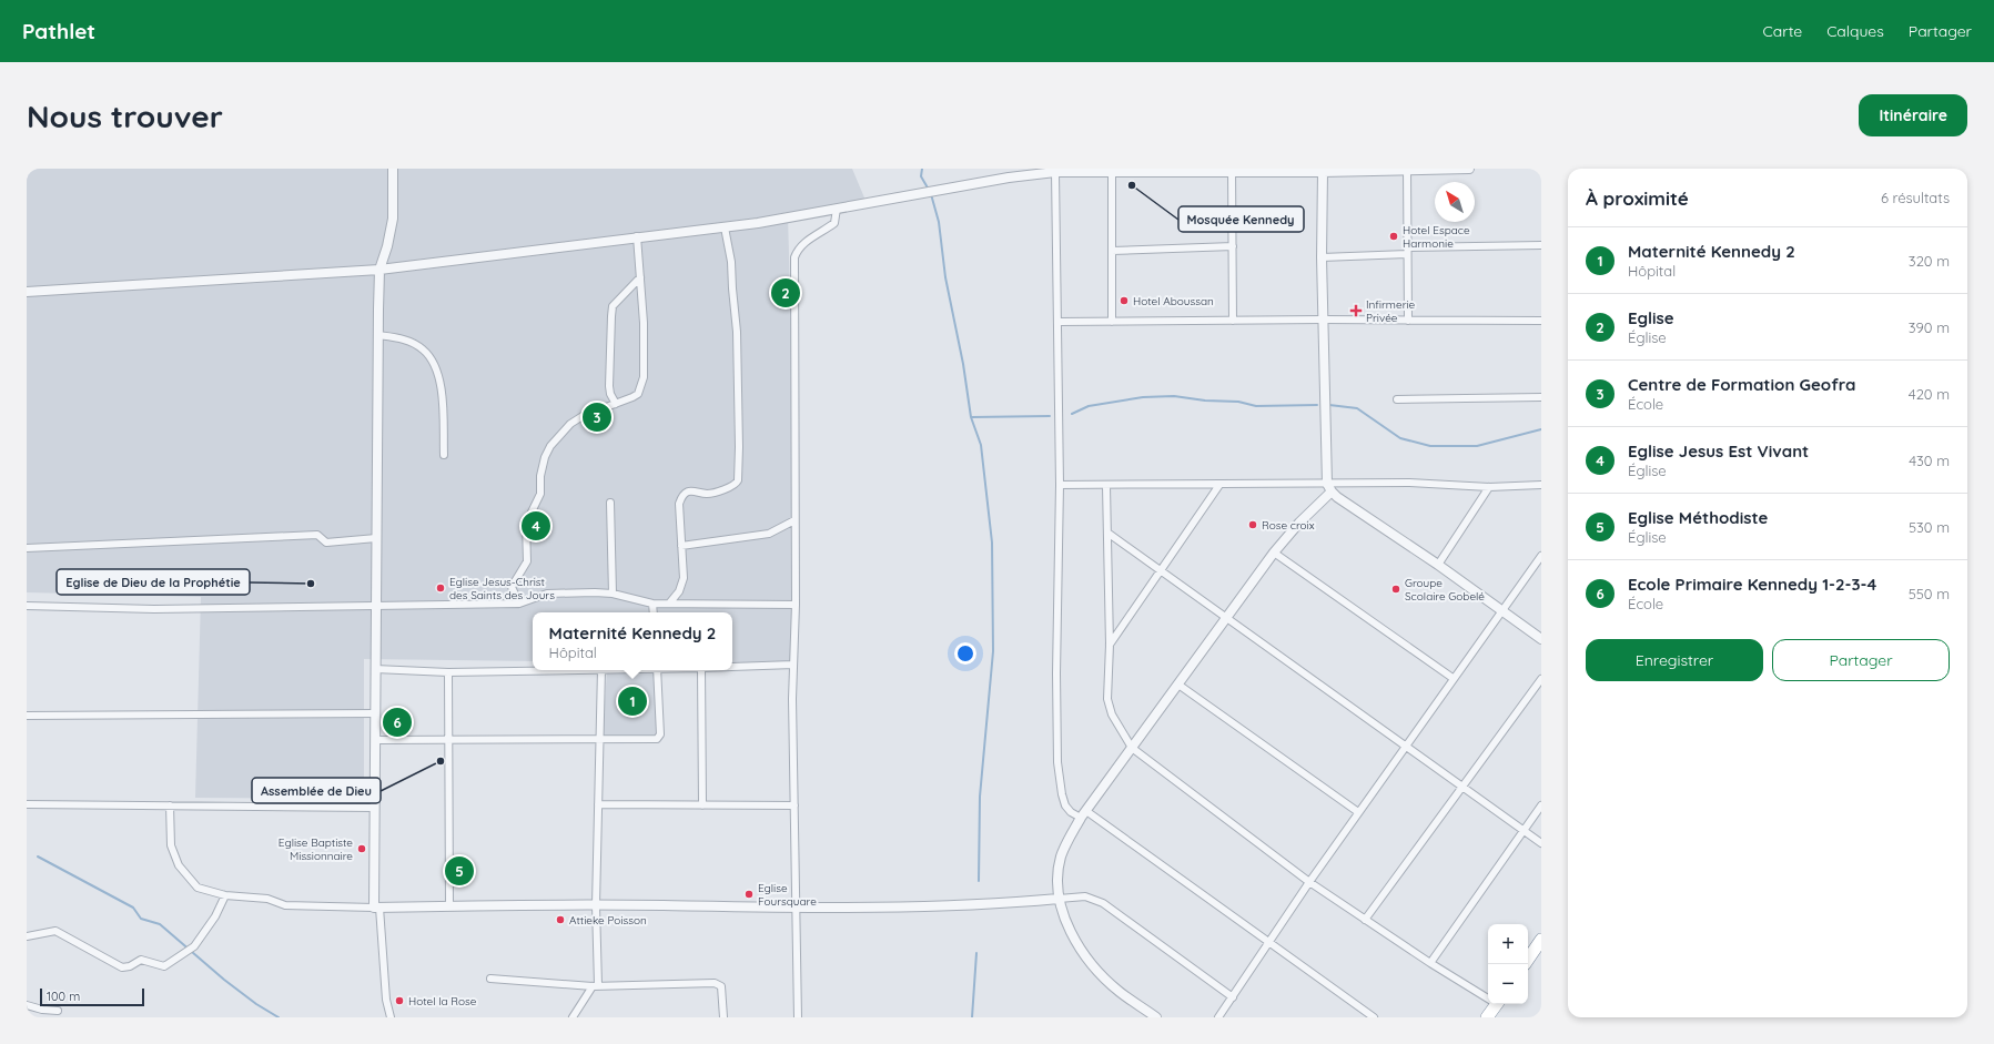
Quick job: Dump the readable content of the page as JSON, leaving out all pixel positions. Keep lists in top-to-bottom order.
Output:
{
  "places": {
    "other": [
      "Mosquée Kennedy",
      "Hotel Espace Harmonie",
      "Hotel Aboussan",
      "Rose croix",
      "Eglise de Dieu de la Prophétie",
      "Eglise Jesus-Christ des Saints des Jours",
      "Groupe Scolaire Gobelé",
      "Assemblée de Dieu",
      "Eglise Baptiste Missionnaire",
      "Eglise Foursquare",
      "Attieke Poisson",
      "Hotel la Rose"
    ],
    "health": ["Infirmerie Privée"]
  },
  "scale_bar": "100 m",
  "north": "top left",
  "page": {
    "header": "Pathlet",
    "nav": ["Carte", "Calques", "Partager"],
    "buttons": [
      "Itinéraire",
      ["Enregistrer", "Partager"]
    ],
    "title": "Nous trouver",
    "heading": ["À proximité", "6 résultats"],
    "list": [
      {
        "mark": "1",
        "name": "Maternité Kennedy 2",
        "note": "Hôpital",
        "value": "320 m"
      },
      {
        "mark": "2",
        "name": "Eglise",
        "note": "Église",
        "value": "390 m"
      },
      {
        "mark": "3",
        "name": "Centre de Formation Geofra",
        "note": "École",
        "value": "420 m"
      },
      {
        "mark": "4",
        "name": "Eglise Jesus Est Vivant",
        "note": "Église",
        "value": "430 m"
      },
      {
        "mark": "5",
        "name": "Eglise Méthodiste",
        "note": "Église",
        "value": "530 m"
      },
      {
        "mark": "6",
        "name": "Ecole Primaire Kennedy 1-2-3-4",
        "note": "École",
        "value": "550 m"
      }
    ],
    "pins": [
      "2",
      "3",
      "4",
      "1",
      "6",
      "5"
    ],
    "popup": ["Maternité Kennedy 2", "Hôpital"],
    "map_buttons": ["+", "−"],
    "scale": "100 m"
  }
}
